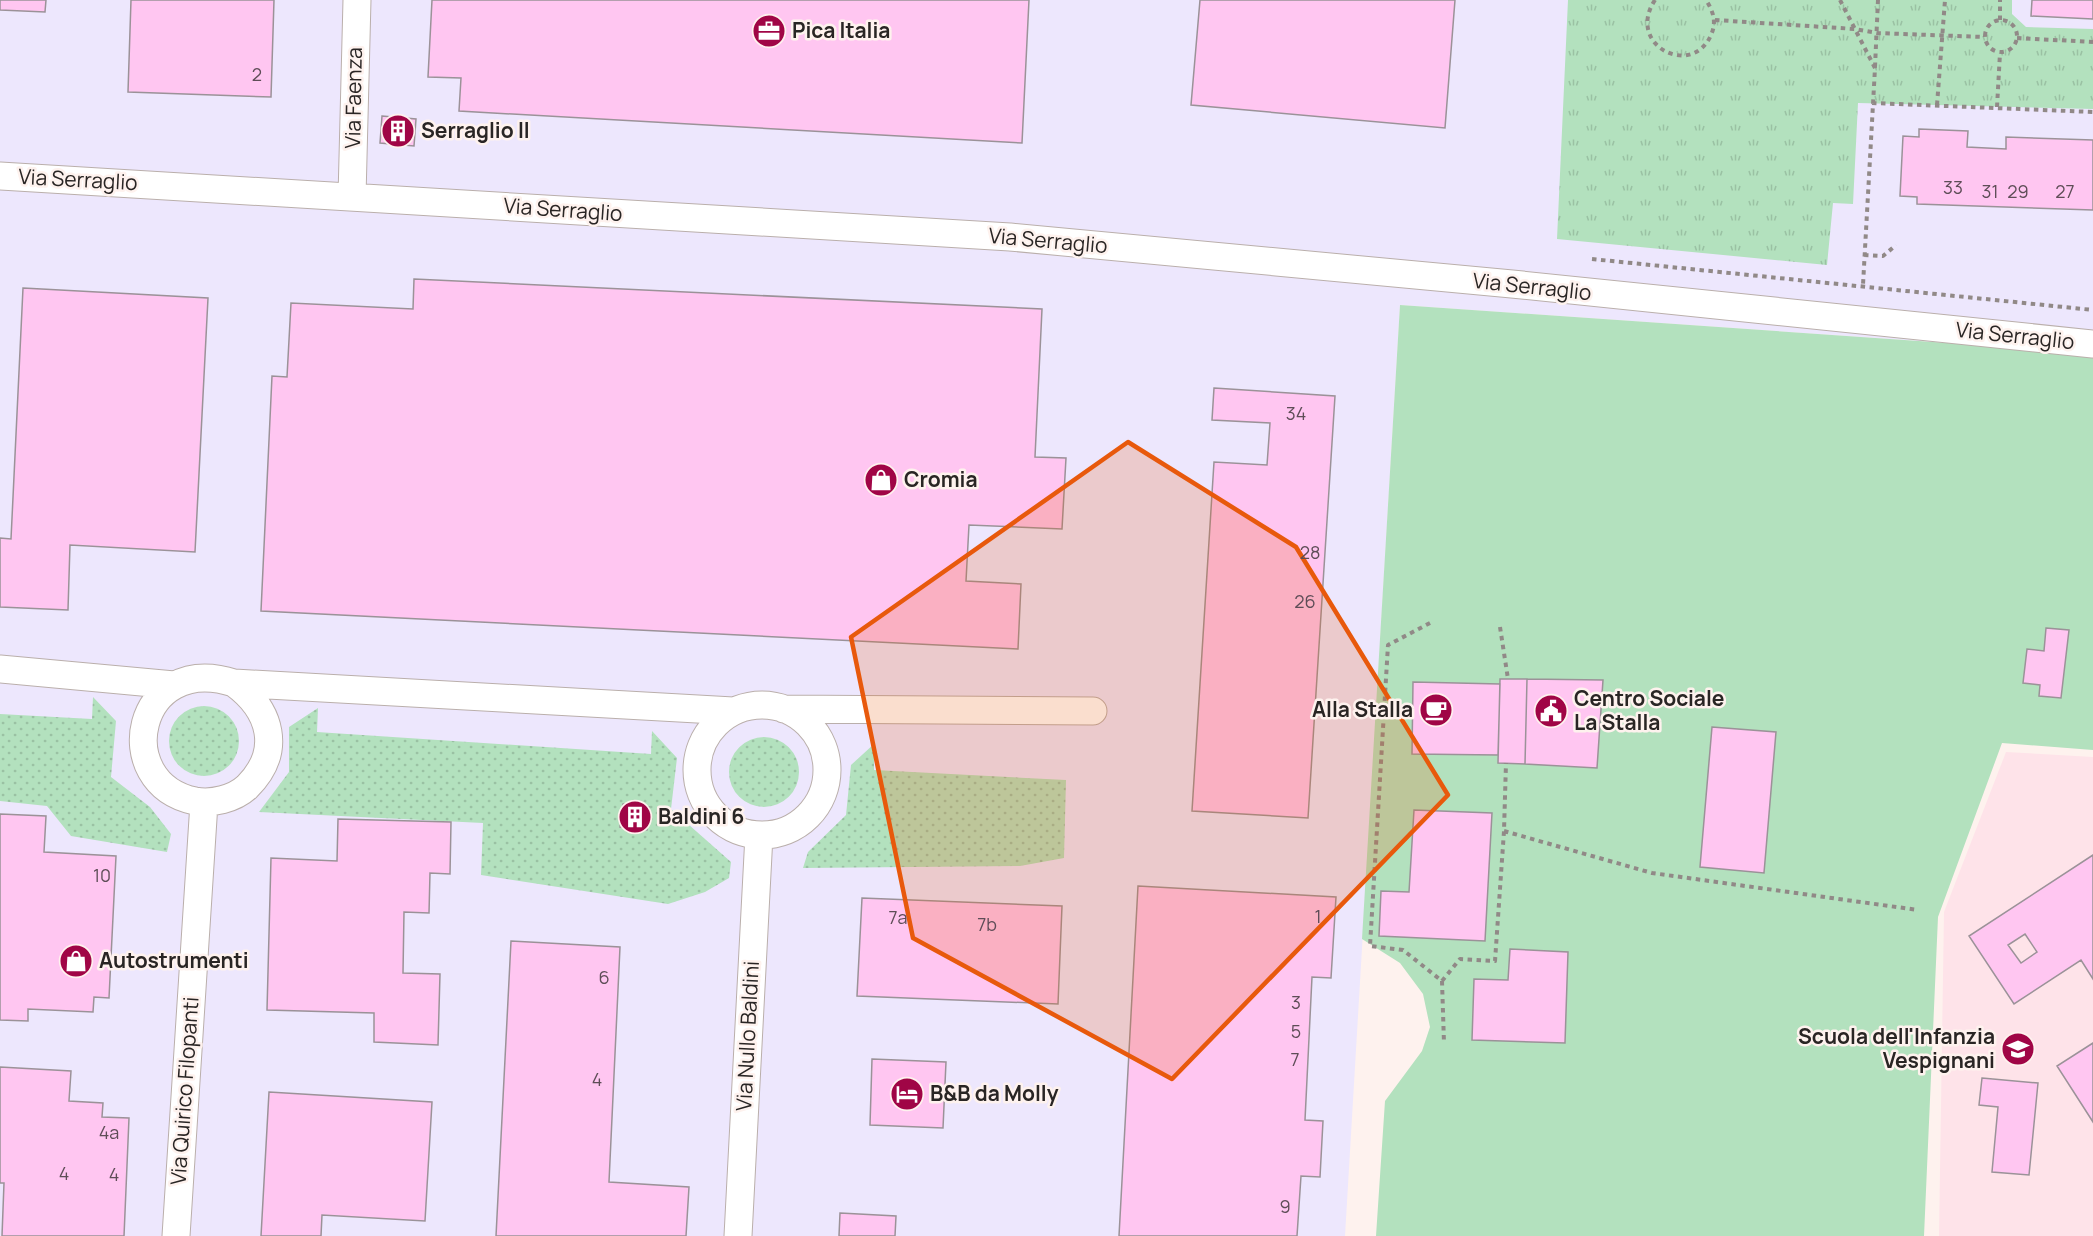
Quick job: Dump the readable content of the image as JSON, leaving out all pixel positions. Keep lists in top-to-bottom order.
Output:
{
  "streets": {
    "street": [
      "Via Faenza",
      "Via Serraglio",
      "Via Nullo Baldini",
      "Via Quirico Filopanti"
    ]
  },
  "crossings": [
    ["Via Faenza", "Via Serraglio"]
  ],
  "places": {
    "office": ["Pica Italia"],
    "building": ["Serraglio II", "Baldini 6"],
    "shop": ["Cromia", "Autostrumenti"],
    "cafe": ["Alla Stalla"],
    "public building": ["Centro Sociale La Stalla"],
    "school or university": ["Scuola dell'Infanzia Vespignani"],
    "hotel": ["B&B da Molly"]
  },
  "house_numbers": [
    "2",
    "33",
    "31",
    "29",
    "27",
    "34",
    "28",
    "26",
    "10",
    "1",
    "7a",
    "7b",
    "6",
    "3",
    "5",
    "7",
    "4",
    "4a",
    "4",
    "4",
    "9"
  ]
}
